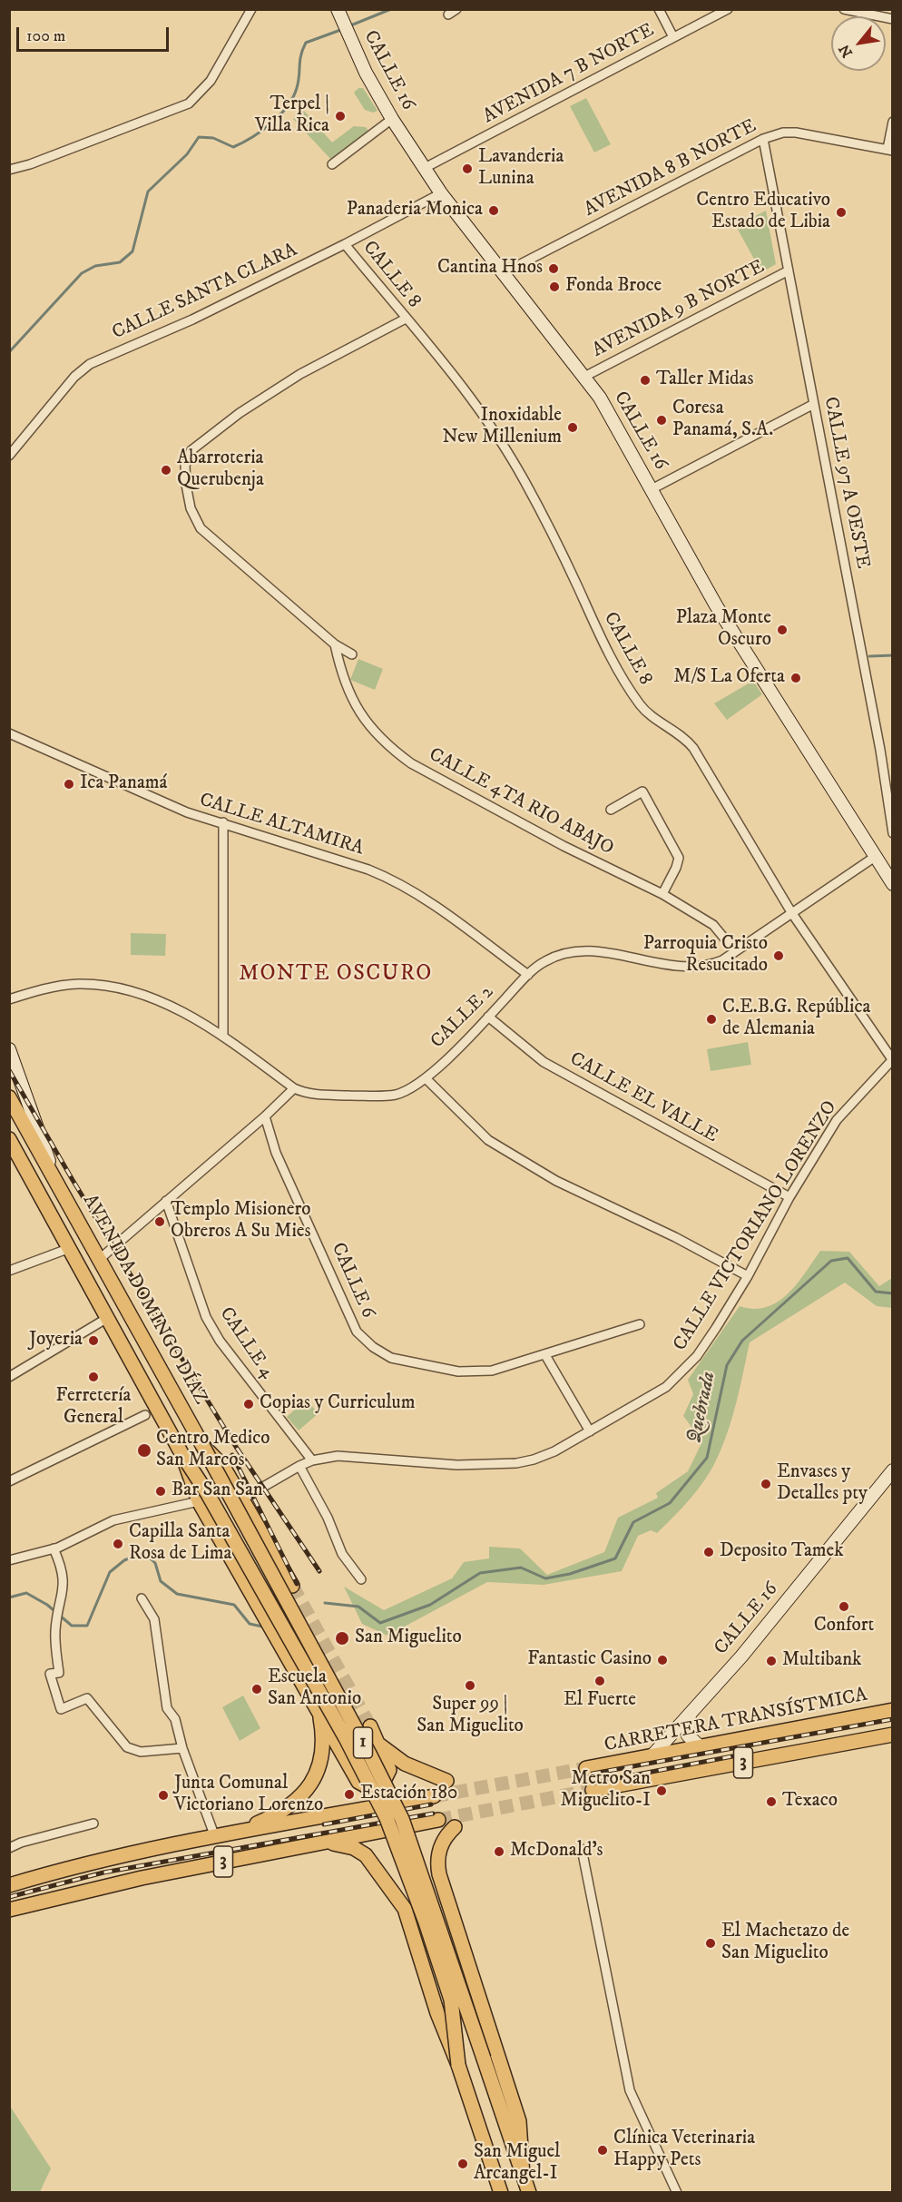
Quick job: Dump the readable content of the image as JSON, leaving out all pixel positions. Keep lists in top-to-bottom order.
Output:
{
  "streets": {
    "main road": [
      "CALLE 16",
      "AVENIDA DOMINGO DÍAZ",
      "CARRETERA TRANSÍSTMICA",
      "1",
      "3"
    ],
    "street": [
      "AVENIDA 7 B NORTE",
      "AVENIDA 8 B NORTE",
      "CALLE 8",
      "CALLE SANTA CLARA",
      "AVENIDA 9 B NORTE",
      "CALLE 97 A OESTE",
      "CALLE 4TA RIO ABAJO",
      "CALLE ALTAMIRA",
      "CALLE 2",
      "CALLE EL VALLE",
      "CALLE VICTORIANO LORENZO",
      "CALLE 6",
      "CALLE 4"
    ]
  },
  "crossings": [
    ["CALLE 16", "AVENIDA 7 B NORTE"],
    ["CALLE 16", "AVENIDA 8 B NORTE"],
    ["CALLE 16", "CALLE SANTA CLARA"],
    ["CALLE 16", "AVENIDA 9 B NORTE"],
    ["CALLE 16", "CALLE 2"],
    ["CALLE 16", "CARRETERA TRANSÍSTMICA"],
    ["AVENIDA 8 B NORTE", "CALLE 97 A OESTE"],
    ["CALLE 8", "CALLE SANTA CLARA"],
    ["CALLE 8", "CALLE 2"],
    ["CALLE 8", "CALLE VICTORIANO LORENZO"],
    ["AVENIDA 9 B NORTE", "CALLE 97 A OESTE"],
    ["CALLE 4TA RIO ABAJO", "CALLE 2"],
    ["CALLE ALTAMIRA", "CALLE 2"],
    ["CALLE 2", "CALLE EL VALLE"],
    ["CALLE EL VALLE", "CALLE VICTORIANO LORENZO"],
    ["CALLE VICTORIANO LORENZO", "CALLE 4"],
    ["AVENIDA DOMINGO DÍAZ", "1"]
  ],
  "districts": ["MONTE OSCURO"],
  "water": ["Quebrada"],
  "places": [
    "Terpel | Villa Rica",
    "Lavanderia Lunina",
    "Panaderia Monica",
    "Centro Educativo Estado de Libia",
    "Cantina Hnos",
    "Fonda Broce",
    "Taller Midas",
    "Coresa Panamá, S.A.",
    "Inoxidable New Millenium",
    "Abarroteria Querubenja",
    "Plaza Monte Oscuro",
    "M/S La Oferta",
    "Ica Panamá",
    "Parroquia Cristo Resucitado",
    "C.E.B.G. República de Alemania",
    "Templo Misionero Obreros A Su Mies",
    "Joyeria",
    "Ferretería General",
    "Copias y Curriculum",
    "Centro Medico San Marcos",
    "Envases y Detalles pty",
    "Bar San San",
    "Capilla Santa Rosa de Lima",
    "Deposito Tamek",
    "Confort",
    "San Miguelito",
    "Fantastic Casino",
    "Multibank",
    "El Fuerte",
    "Super 99 | San Miguelito",
    "Escuela San Antonio",
    "Metro San Miguelito-I",
    "Estación 180",
    "Junta Comunal Victoriano Lorenzo",
    "Texaco",
    "McDonald's",
    "El Machetazo de San Miguelito",
    "Clínica Veterinaria Happy Pets",
    "San Miguel Arcangel-I"
  ],
  "scale_bar": "100 m",
  "north": "bottom left"
}
